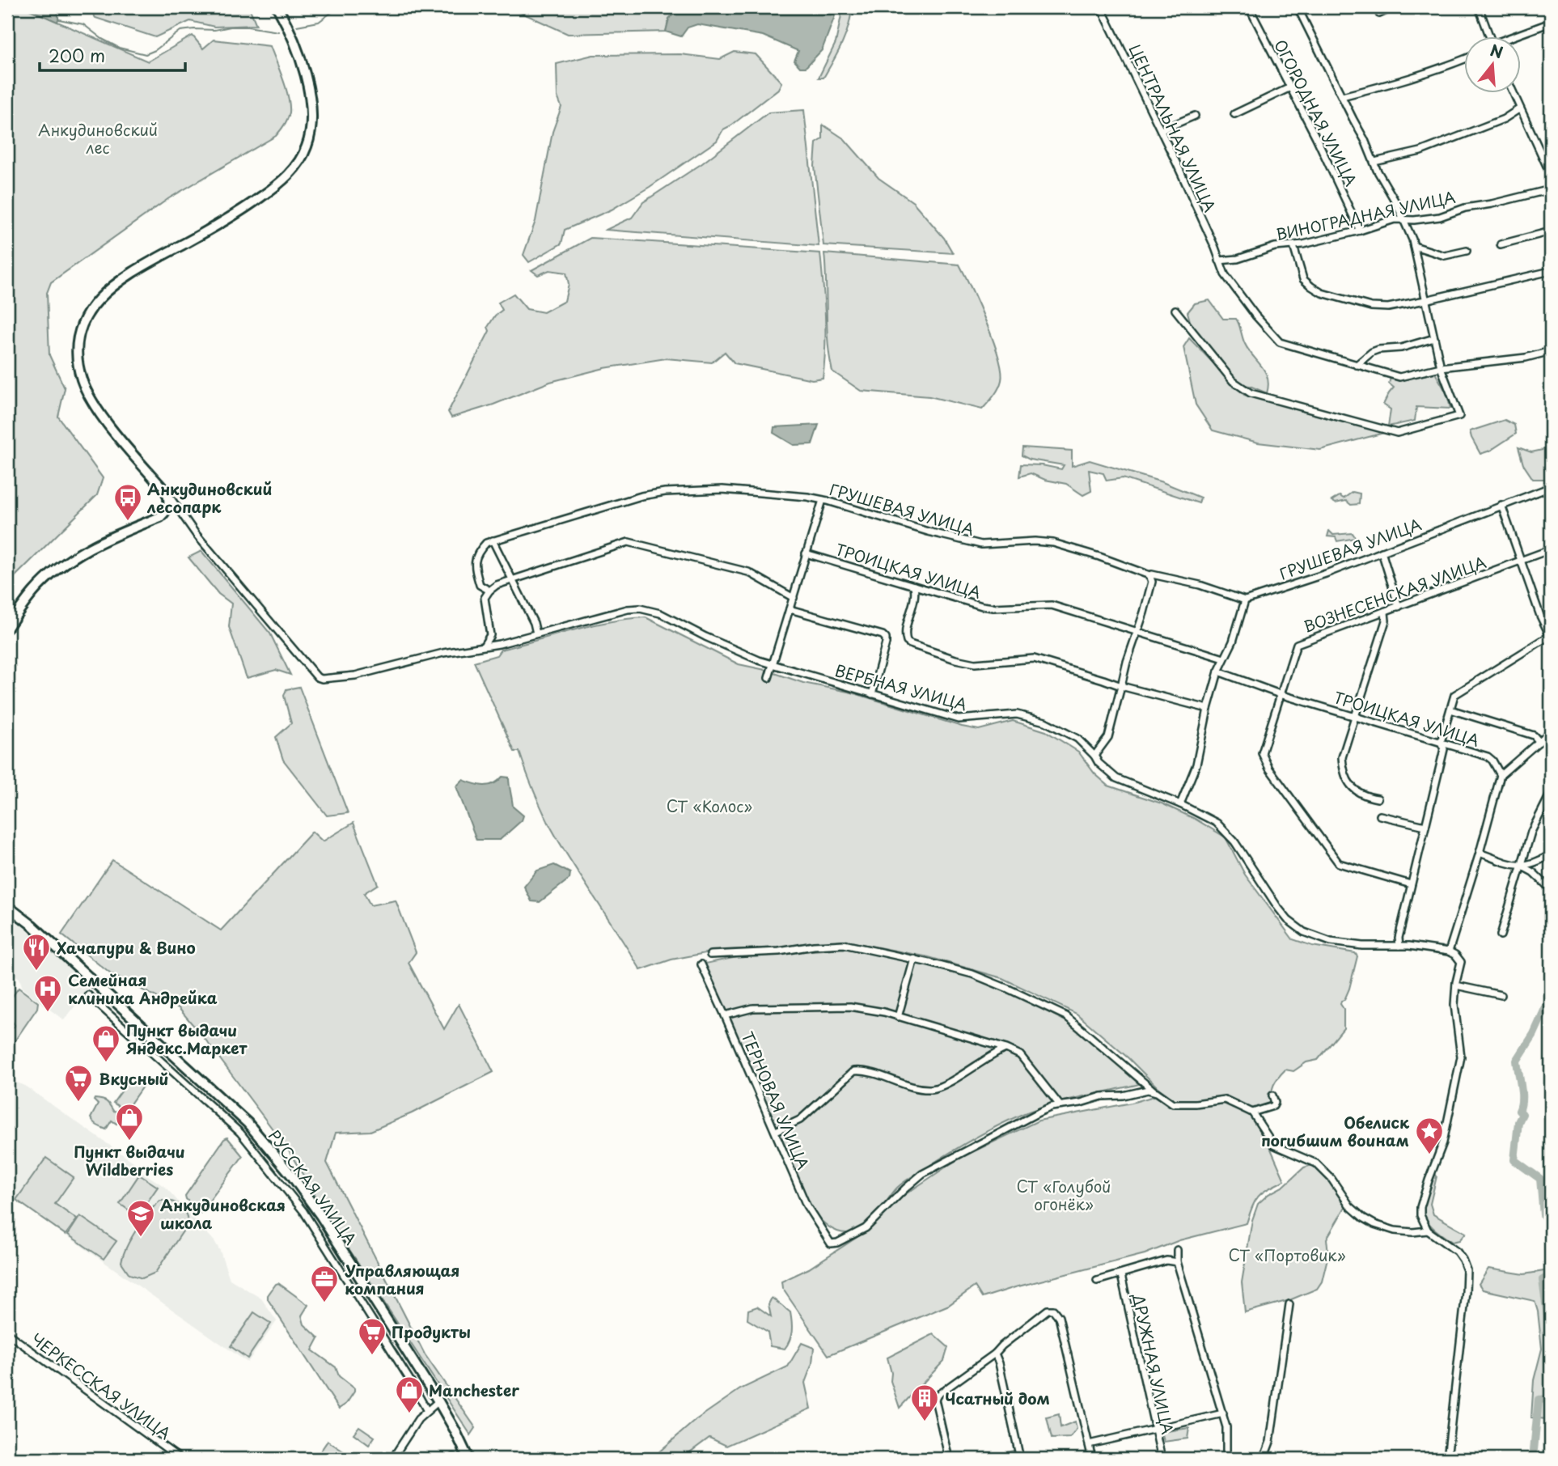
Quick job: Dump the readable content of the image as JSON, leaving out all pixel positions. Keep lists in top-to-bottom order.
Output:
{
  "streets": {
    "street": [
      "ОГОРОДНАЯ УЛИЦА",
      "ЦЕНТРАЛЬНАЯ УЛИЦА",
      "ВИНОГРАДНАЯ УЛИЦА",
      "ГРУШЕВАЯ УЛИЦА",
      "ТРОИЦКАЯ УЛИЦА",
      "ВОЗНЕСЕНСКАЯ УЛИЦА",
      "ВЕРБНАЯ УЛИЦА",
      "ТЕРНОВАЯ УЛИЦА",
      "РУССКАЯ УЛИЦА",
      "ДРУЖНАЯ УЛИЦА",
      "ЧЕРКЕССКАЯ УЛИЦА"
    ]
  },
  "crossings": [
    ["ОГОРОДНАЯ УЛИЦА", "ВИНОГРАДНАЯ УЛИЦА"],
    ["ЦЕНТРАЛЬНАЯ УЛИЦА", "ВИНОГРАДНАЯ УЛИЦА"],
    ["ТРОИЦКАЯ УЛИЦА", "ВОЗНЕСЕНСКАЯ УЛИЦА"]
  ],
  "parks": [
    "Анкудиновский лес",
    "СТ «Колос»",
    "СТ «Голубой огонёк»",
    "СТ «Портовик»"
  ],
  "places": {
    "bus stop": ["Анкудиновский лесопарк"],
    "restaurant": ["Хачапури & Вино"],
    "hospital": ["Семейная клиника Андрейка"],
    "shop": ["Пункт выдачи Яндекс.Маркет", "Пункт выдачи Wildberries", "Manchester"],
    "supermarket": ["Вкусный", "Продукты"],
    "place": ["Обелиск погибшим воинам"],
    "school or university": ["Анкудиновская школа"],
    "office": ["Управляющая компания"],
    "building": ["Чсатный дом"]
  },
  "scale_bar": "200 m",
  "north": "top"
}
